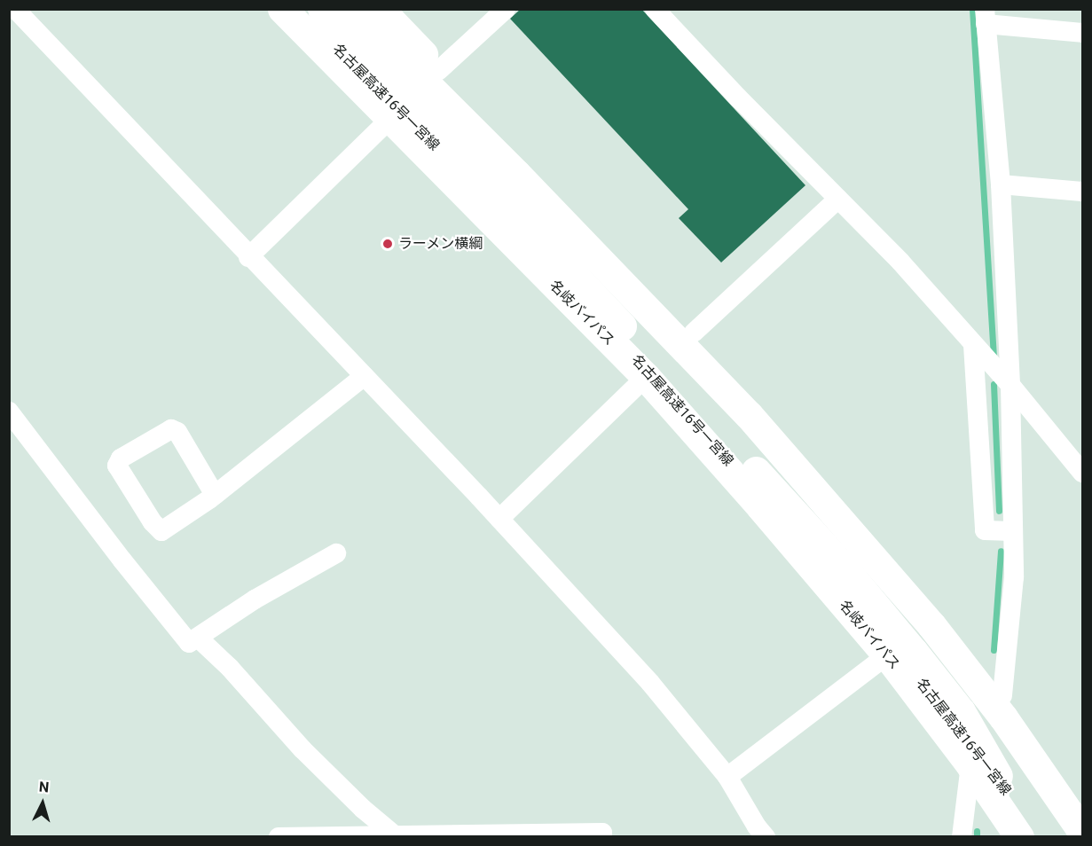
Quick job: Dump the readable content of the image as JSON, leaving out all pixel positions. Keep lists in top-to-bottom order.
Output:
{
  "streets": {
    "highway": ["名古屋高速16号一宮線", "名岐バイパス"]
  },
  "places": ["ラーメン横綱"],
  "north": "top"
}
